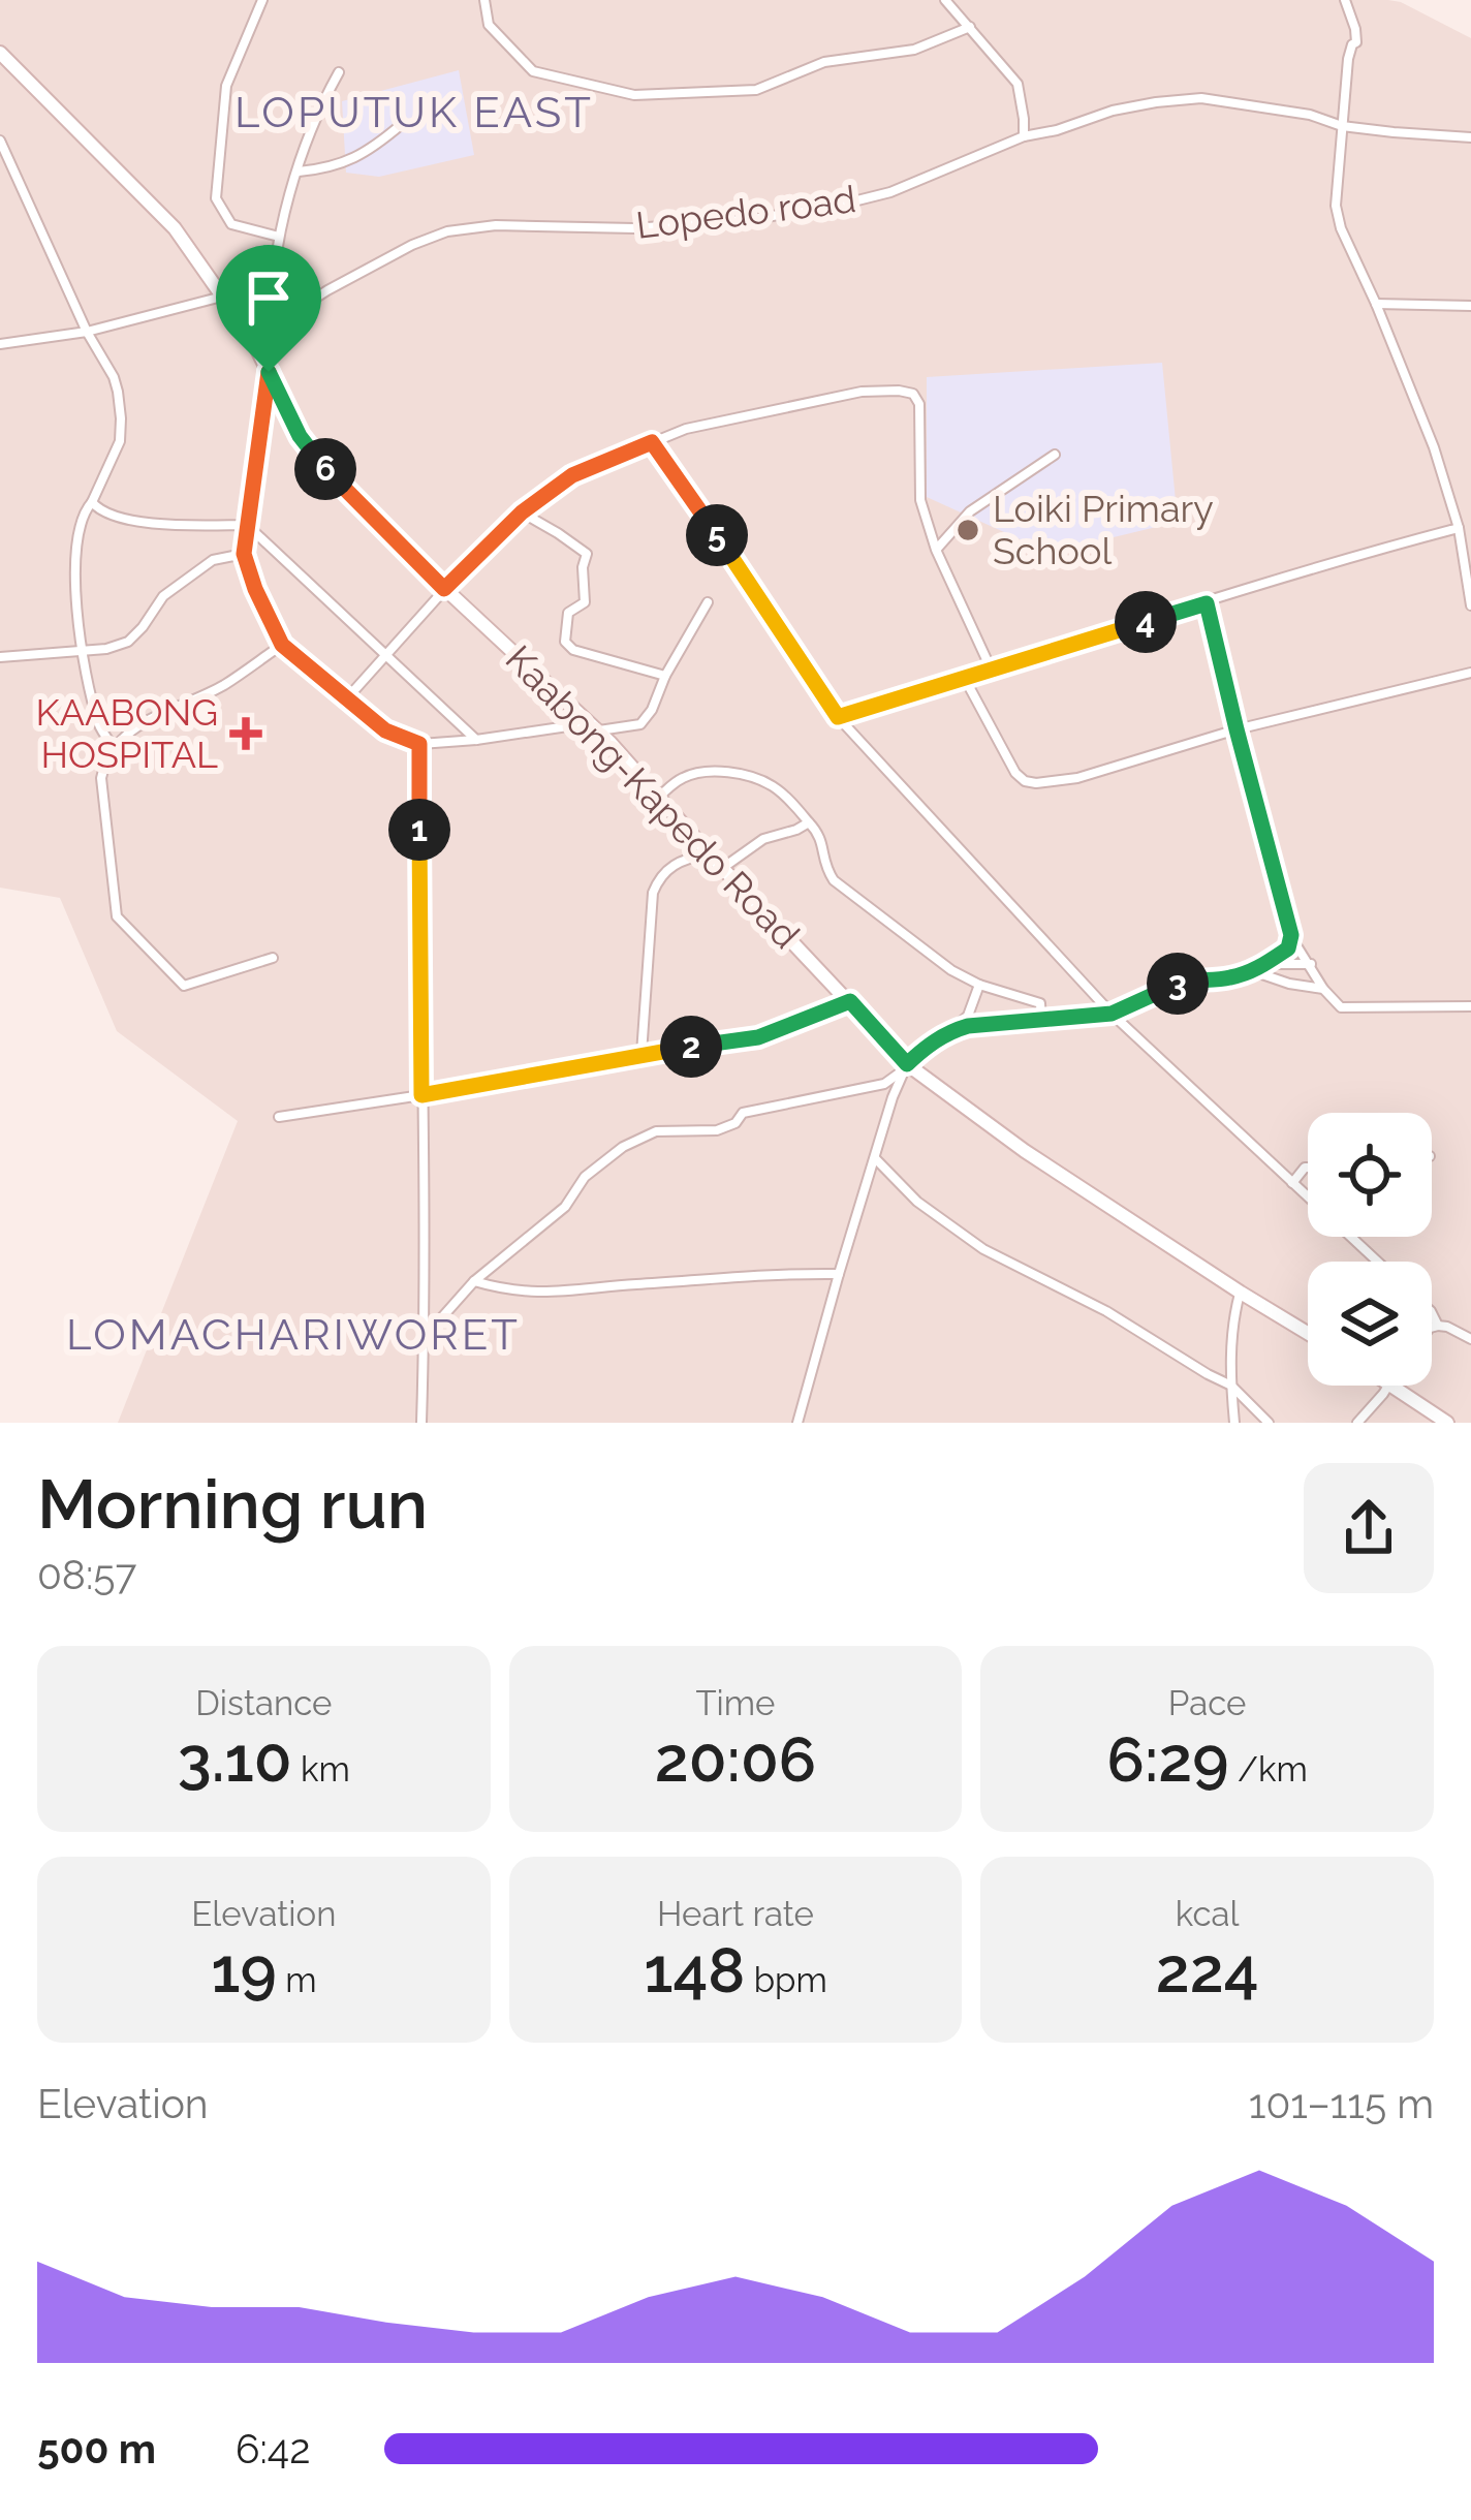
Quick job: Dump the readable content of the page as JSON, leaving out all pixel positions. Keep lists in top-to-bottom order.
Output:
{
  "streets": {
    "main road": ["Kaabong-Kapedo Road"],
    "street": ["Lopedo road"]
  },
  "crossings": [
    ["Lopedo road", "Kaabong-Kapedo Road"]
  ],
  "districts": ["LOPUTUK EAST", "LOMACHARIWORET"],
  "places": {
    "other": ["Loiki Primary School"],
    "health": ["KAABONG HOSPITAL"]
  },
  "page": {
    "pins": [
      "6",
      "5",
      "4",
      "1",
      "3",
      "2"
    ],
    "heading": ["Morning run", "08:57"],
    "stats": [
      ["Distance", "3.10 km"],
      ["Time", "20:06"],
      ["Pace", "6:29 /km"],
      ["Elevation", "19 m"],
      ["Heart rate", "148 bpm"],
      ["kcal", "224"]
    ],
    "chart": ["Elevation", "101–115 m"],
    "list": [
      {
        "name": "500 m",
        "note": "6:42"
      }
    ]
  }
}
